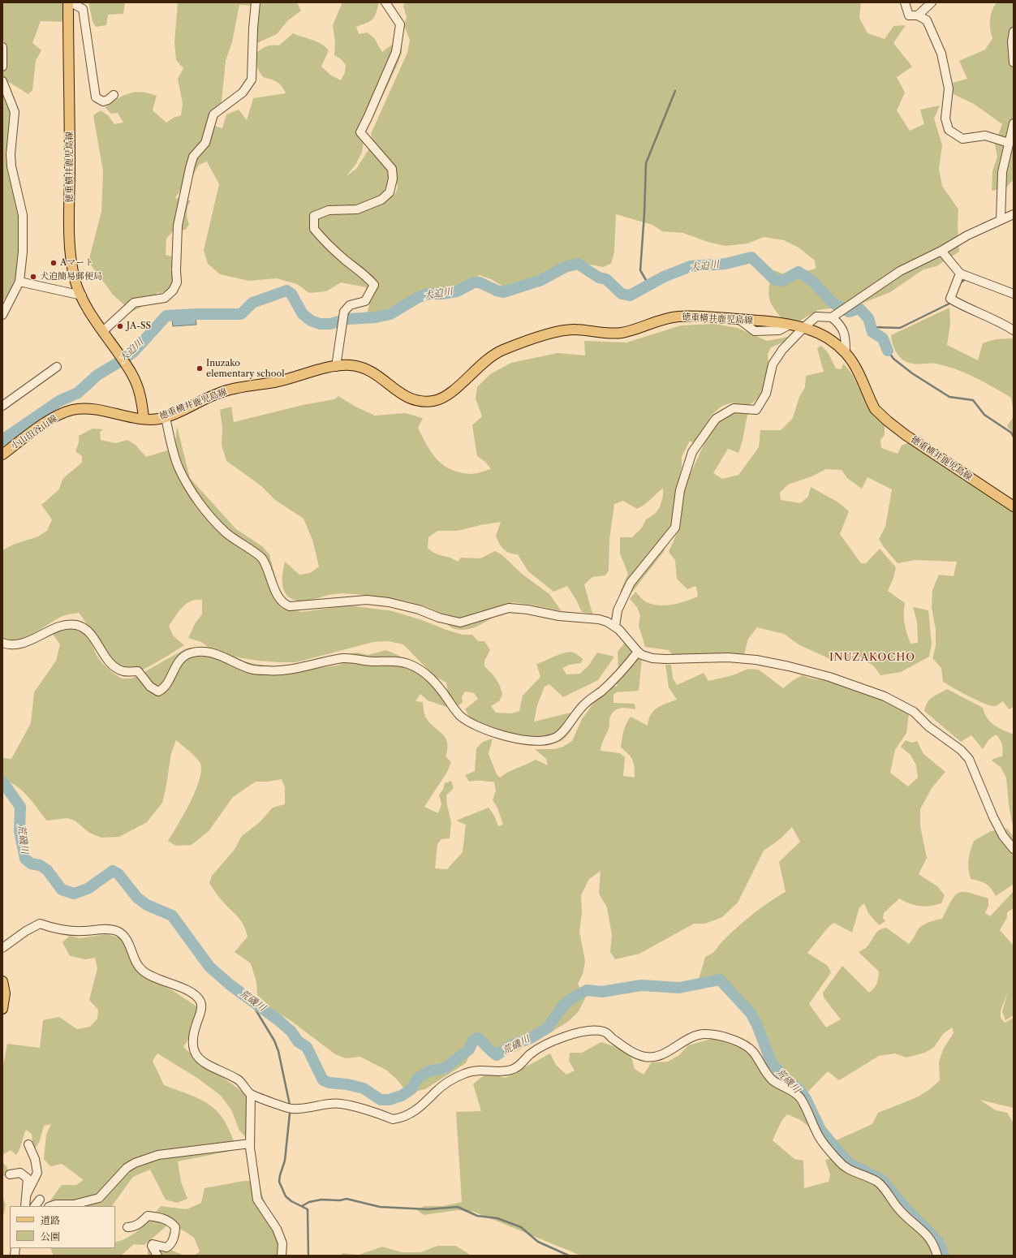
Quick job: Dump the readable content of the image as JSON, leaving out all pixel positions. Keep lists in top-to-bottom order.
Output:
{
  "streets": {
    "main road": ["徳重横井鹿児島線", "小山田谷山線"]
  },
  "crossings": [
    ["徳重横井鹿児島線", "小山田谷山線"]
  ],
  "districts": ["INUZAKOCHO"],
  "water": ["犬迫川", "荒磯川"],
  "places": [
    "Aマート",
    "犬迫簡易郵便局",
    "JA-SS",
    "Inuzako elementary school"
  ],
  "legend": ["道路", "公園"]
}
